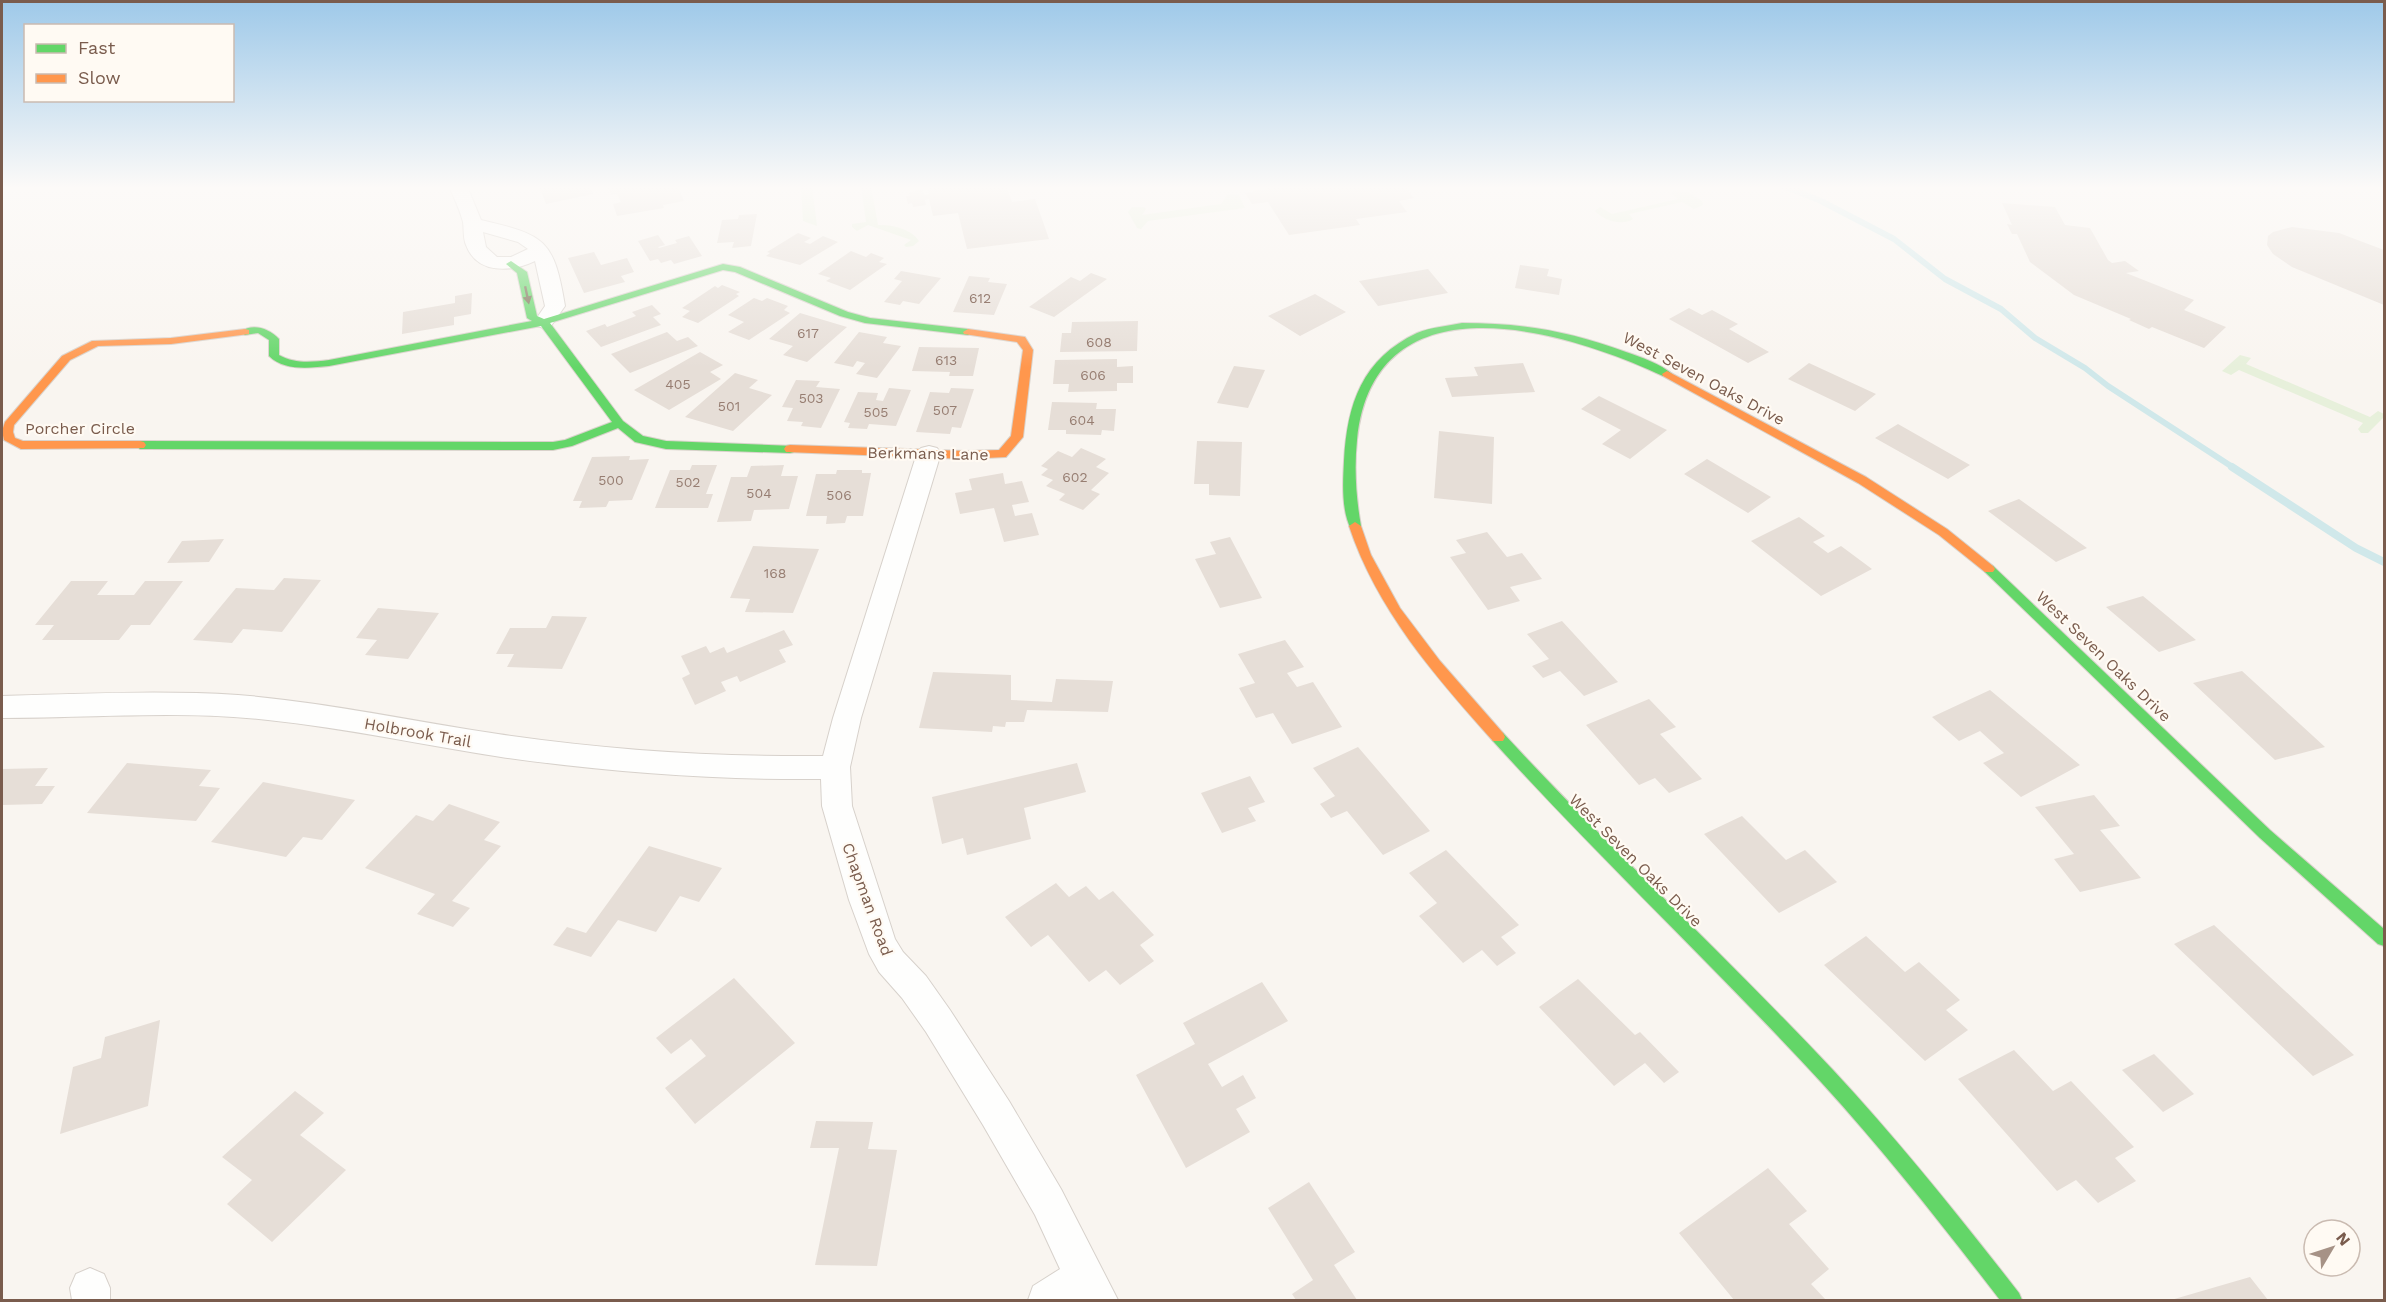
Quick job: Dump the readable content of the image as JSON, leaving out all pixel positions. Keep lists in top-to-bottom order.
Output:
{
  "streets": {
    "street": [
      "West Seven Oaks Drive",
      "Porcher Circle",
      "Berkmans Lane",
      "Holbrook Trail",
      "Chapman Road"
    ]
  },
  "crossings": [
    ["Porcher Circle", "Berkmans Lane"],
    ["Berkmans Lane", "Chapman Road"],
    ["Holbrook Trail", "Chapman Road"]
  ],
  "house_numbers": [
    "612",
    "617",
    "608",
    "613",
    "606",
    "405",
    "503",
    "501",
    "507",
    "505",
    "604",
    "602",
    "500",
    "502",
    "504",
    "506",
    "168"
  ],
  "legend": ["Fast", "Slow"],
  "north": "top right"
}
